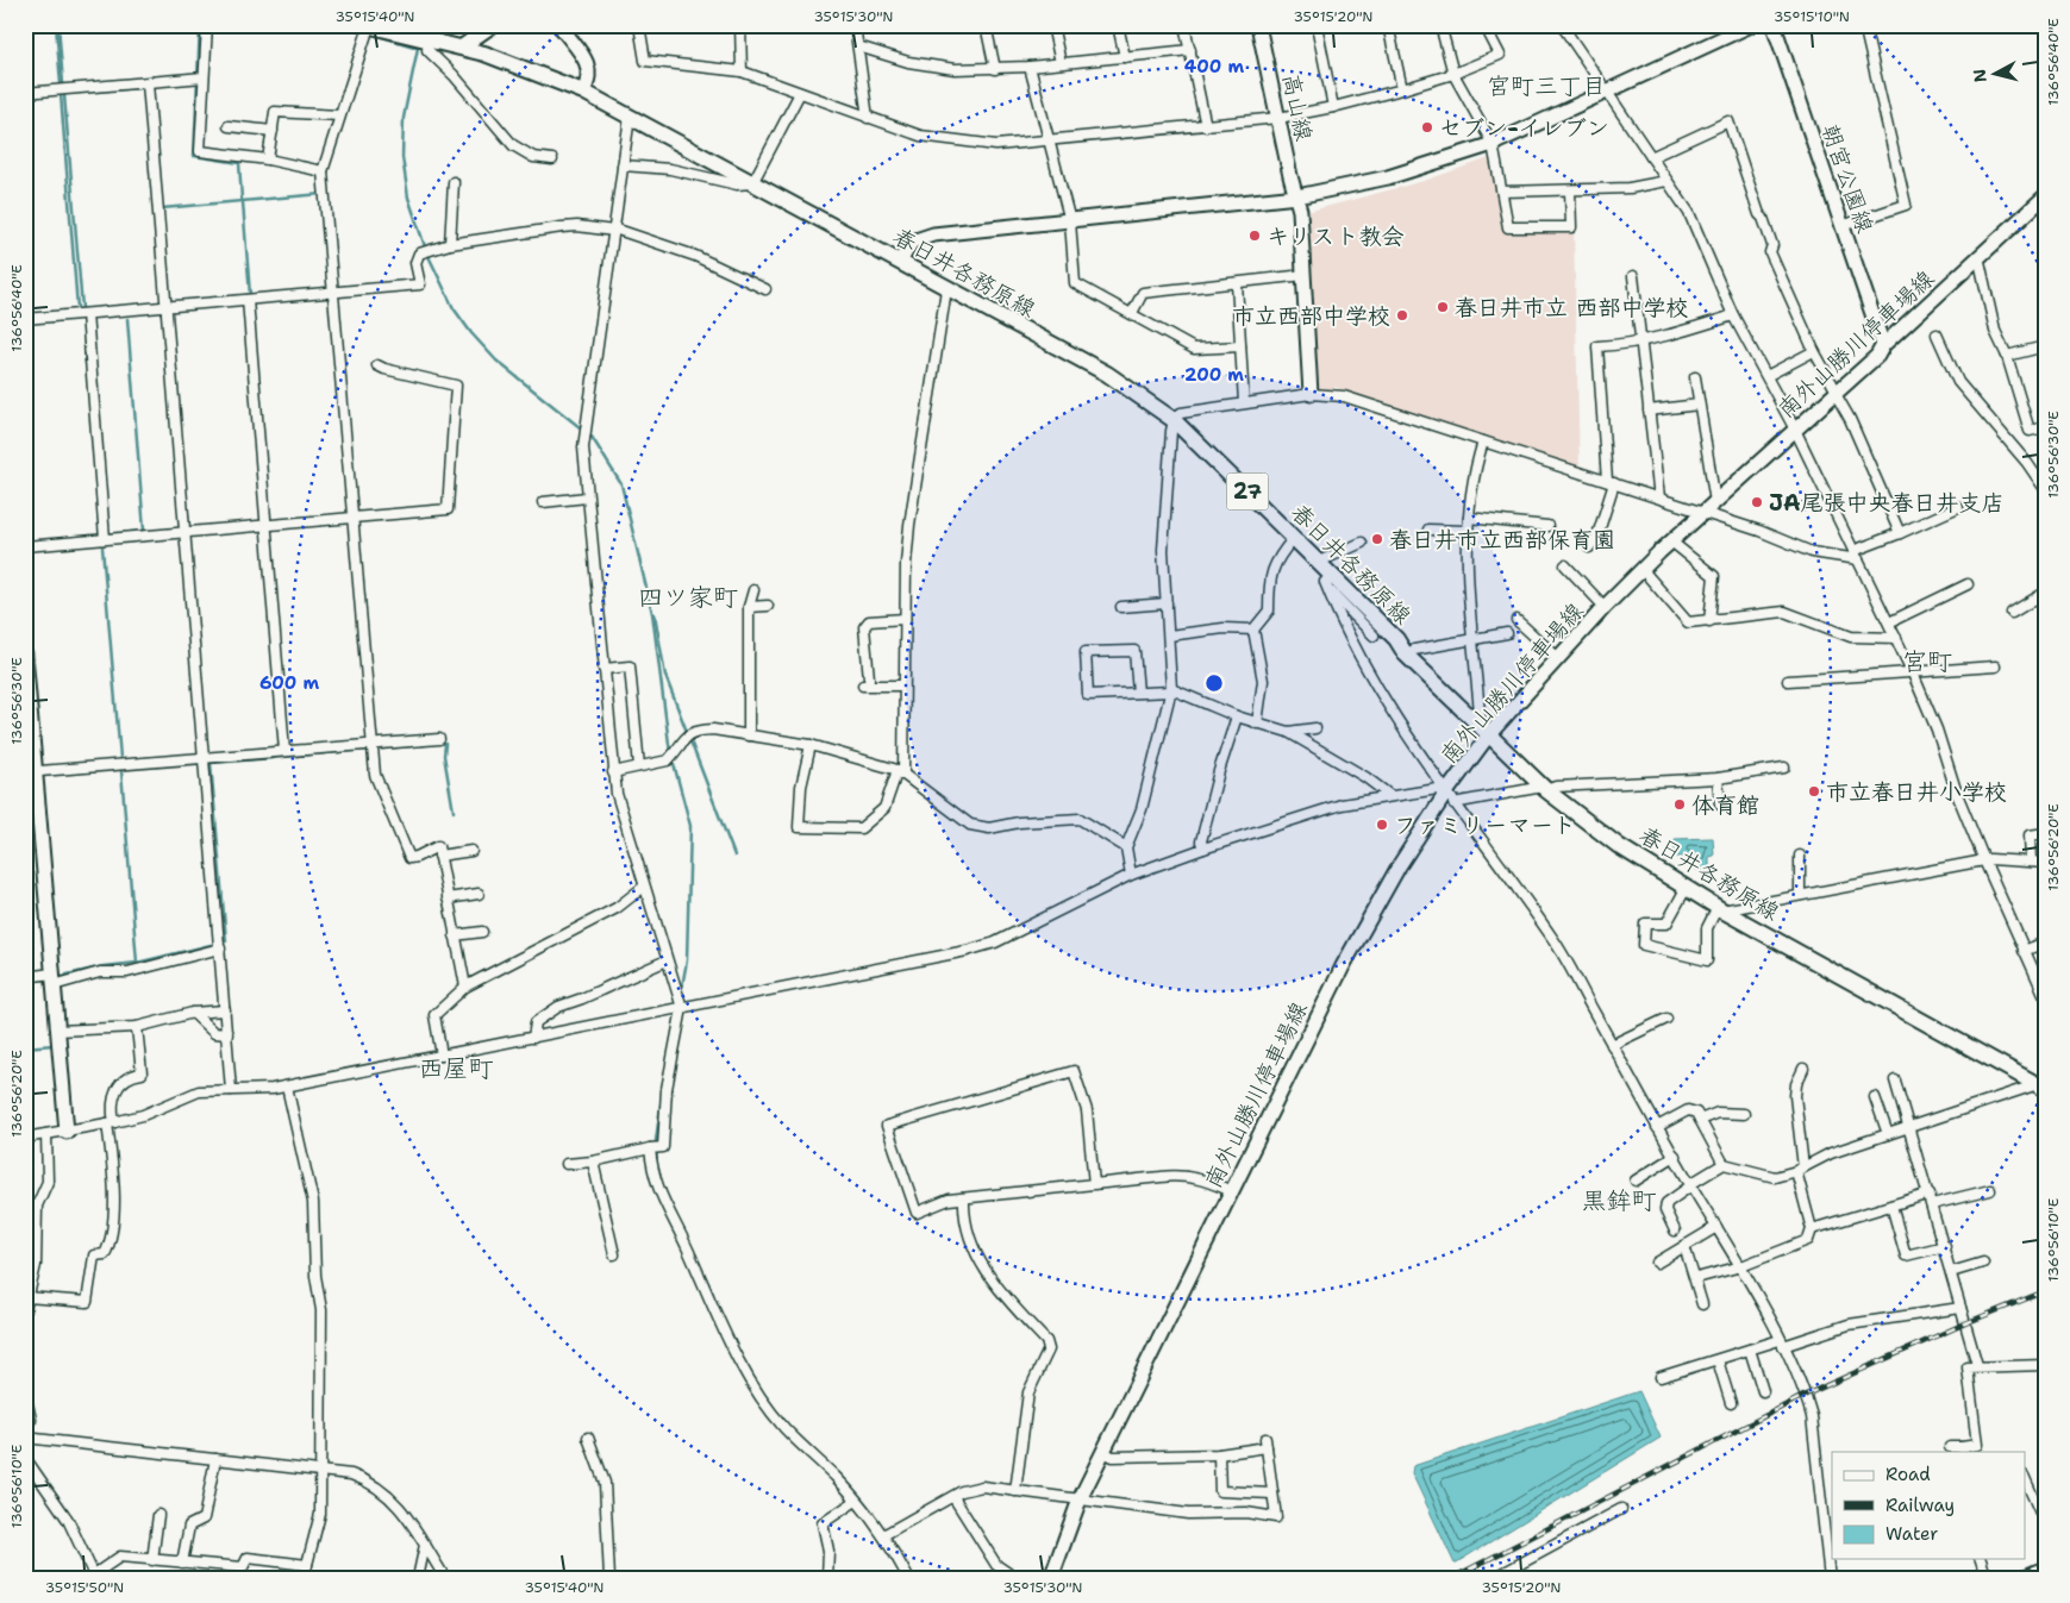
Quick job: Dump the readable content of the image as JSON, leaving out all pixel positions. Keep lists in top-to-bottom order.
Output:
{
  "streets": {
    "main road": ["春日井各務原線", "27"],
    "street": ["高山線", "朝宮公園線", "南外山勝川停車場線"]
  },
  "crossings": [
    ["朝宮公園線", "南外山勝川停車場線"],
    ["春日井各務原線", "南外山勝川停車場線"]
  ],
  "districts": [
    "宮町三丁目",
    "四ツ家町",
    "宮町",
    "西屋町",
    "黒鉾町"
  ],
  "places": [
    "セブン-イレブン",
    "キリスト教会",
    "春日井市立 西部中学校",
    "市立西部中学校",
    "JA尾張中央春日井支店",
    "春日井市立西部保育園",
    "市立春日井小学校",
    "体育館",
    "ファミリーマート"
  ],
  "legend": ["Road", "Railway", "Water"],
  "north": "left",
  "coordinates": [
    "35°15'40\"N",
    "35°15'30\"N",
    "35°15'20\"N",
    "35°15'10\"N",
    "136°56'40\"E",
    "136°56'30\"E",
    "136°56'20\"E",
    "136°56'10\"E",
    "35°15'50\"N"
  ],
  "rings": ["400 m", "200 m", "600 m"]
}
